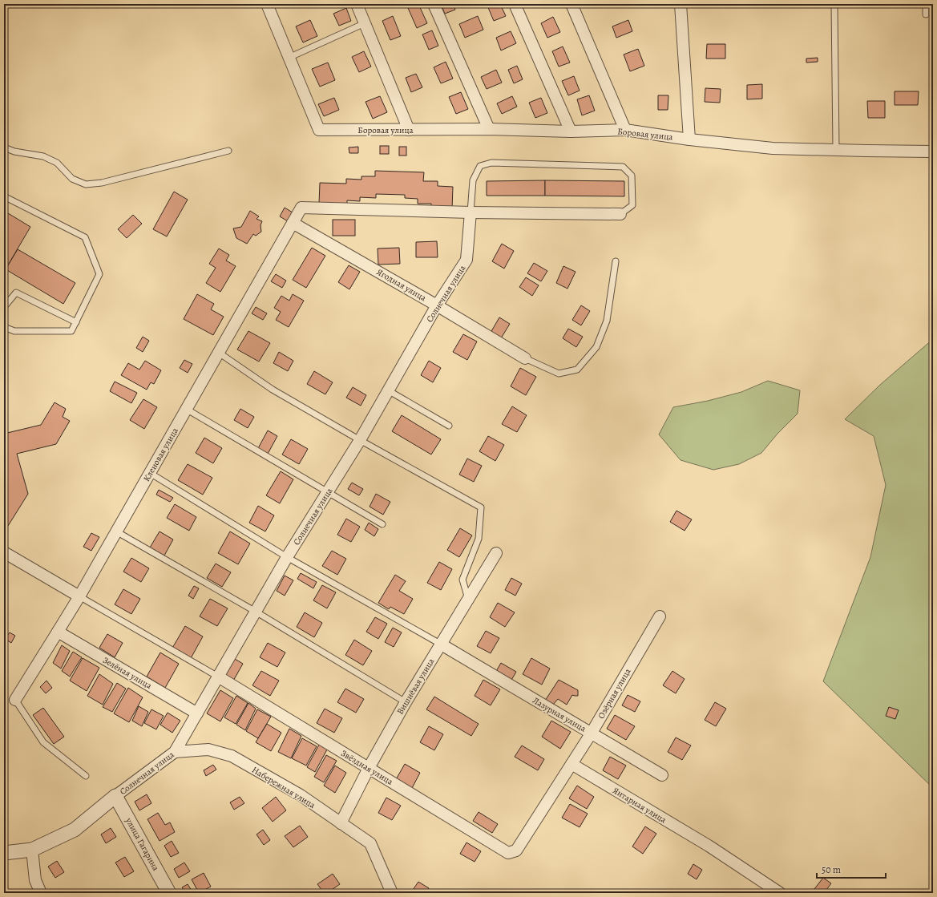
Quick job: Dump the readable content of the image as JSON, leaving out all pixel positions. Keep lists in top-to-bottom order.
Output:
{
  "streets": {
    "street": [
      "Боровая улица",
      "Ягодная улица",
      "Солнечная улица",
      "Кленовая улица",
      "Зелёная улица",
      "Вишнёвая улица",
      "Озёрная улица",
      "Лазурная улица",
      "Звёздная улица",
      "Набережная улица",
      "Янтарная улица",
      "улица Гагарина"
    ]
  },
  "crossings": [
    ["Ягодная улица", "Солнечная улица"],
    ["Ягодная улица", "Кленовая улица"],
    ["Солнечная улица", "Кленовая улица"],
    ["Солнечная улица", "Зелёная улица"],
    ["Солнечная улица", "Звёздная улица"],
    ["Солнечная улица", "Набережная улица"],
    ["Солнечная улица", "улица Гагарина"],
    ["Кленовая улица", "Зелёная улица"],
    ["Вишнёвая улица", "Лазурная улица"],
    ["Вишнёвая улица", "Звёздная улица"],
    ["Вишнёвая улица", "Набережная улица"],
    ["Озёрная улица", "Лазурная улица"],
    ["Лазурная улица", "Звёздная улица"],
    ["Лазурная улица", "Янтарная улица"]
  ],
  "scale_bar": "50 m"
}
